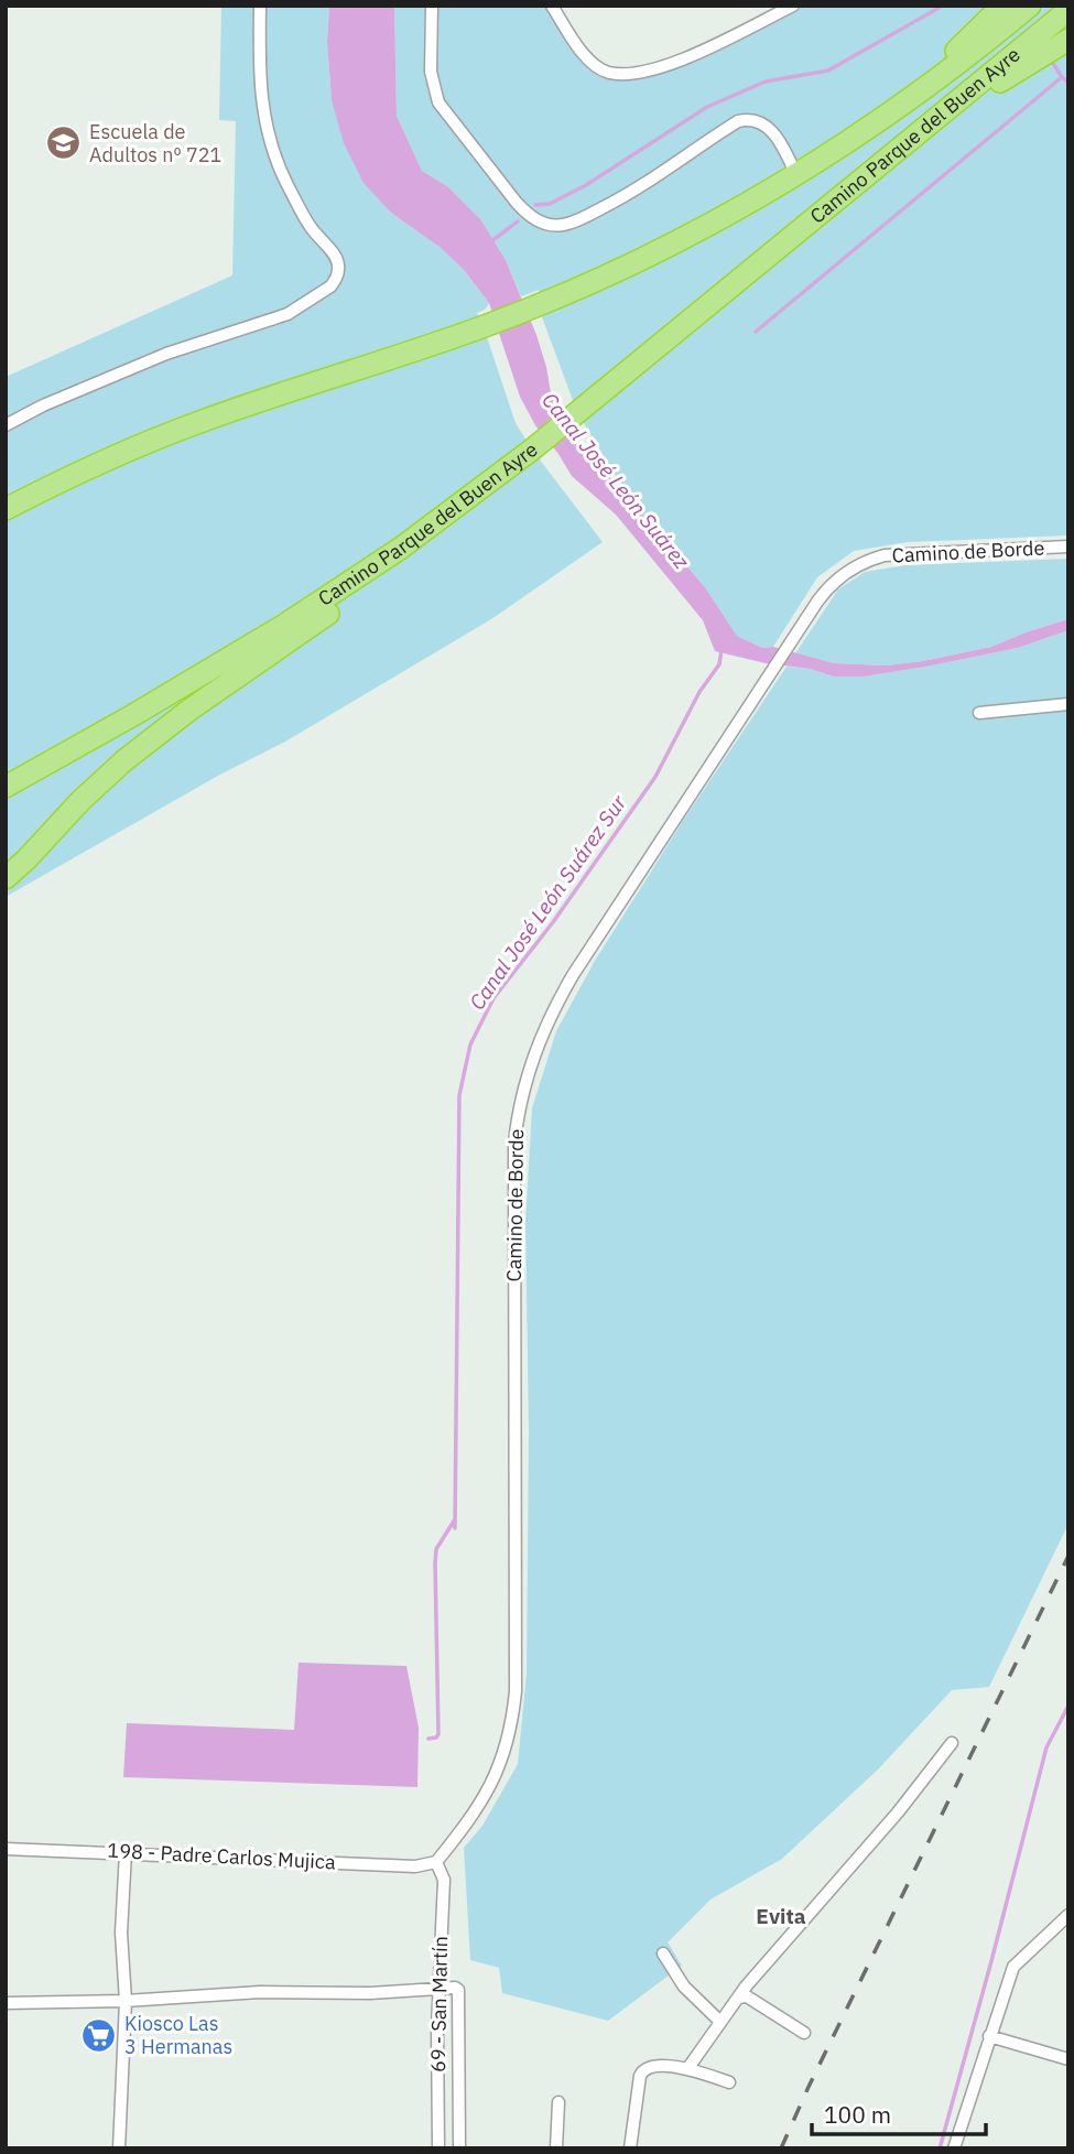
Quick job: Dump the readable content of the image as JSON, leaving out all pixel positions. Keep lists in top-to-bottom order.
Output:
{
  "streets": {
    "highway": ["Camino Parque del Buen Ayre"],
    "street": ["Camino de Borde", "198 - Padre Carlos Mujica", "69 - San Martín"]
  },
  "crossings": [
    ["Camino de Borde", "198 - Padre Carlos Mujica"],
    ["Camino de Borde", "69 - San Martín"],
    ["198 - Padre Carlos Mujica", "69 - San Martín"]
  ],
  "districts": ["Evita"],
  "water": ["Canal José León Suárez", "Canal José León Suárez Sur"],
  "places": {
    "school or university": ["Escuela de Adultos nº 721"],
    "supermarket": ["Kiosco Las 3 Hermanas"]
  },
  "scale_bar": "100 m"
}
